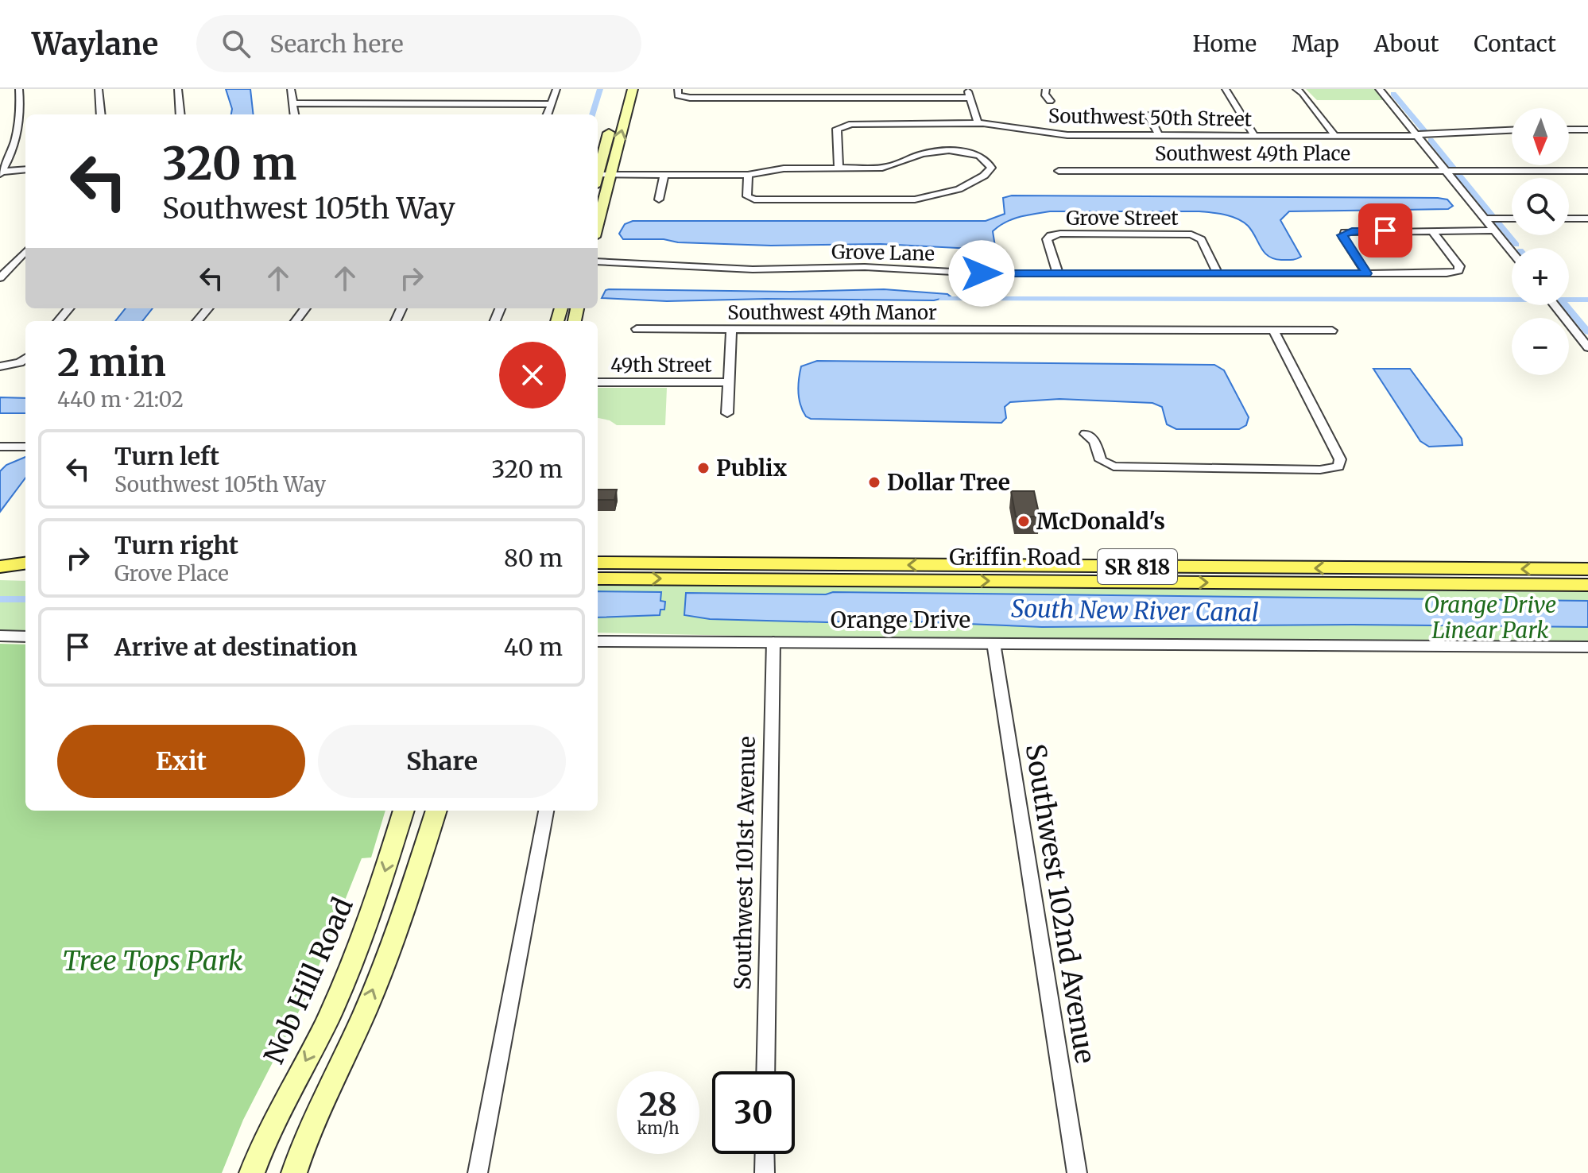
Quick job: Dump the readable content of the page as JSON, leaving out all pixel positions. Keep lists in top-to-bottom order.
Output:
{
  "streets": {
    "main road": ["Griffin Road", "SR 818", "Nob Hill Road"],
    "street": [
      "Southwest 50th Street",
      "Southwest 49th Place",
      "Grove Street",
      "Grove Lane",
      "Southwest 49th Manor",
      "49th Street",
      "Orange Drive",
      "Southwest 101st Avenue",
      "Southwest 102nd Avenue"
    ]
  },
  "crossings": [
    ["Grove Street", "Grove Lane"],
    ["Orange Drive", "Southwest 101st Avenue"],
    ["Orange Drive", "Southwest 102nd Avenue"]
  ],
  "water": ["South New River Canal"],
  "parks": ["Orange Drive Linear Park", "Tree Tops Park"],
  "places": ["Publix", "Dollar Tree", "McDonald's"],
  "north": "bottom",
  "page": {
    "header": "Waylane",
    "search": "Search here",
    "nav": [
      "Home",
      "Map",
      "About",
      "Contact"
    ],
    "map_buttons": ["+", "−"],
    "turn": ["320 m", "Southwest 105th Way"],
    "heading": ["2 min", "440 m · 21:02"],
    "list": [
      {
        "name": "Turn left",
        "note": "Southwest 105th Way",
        "value": "320 m"
      },
      {
        "name": "Turn right",
        "note": "Grove Place",
        "value": "80 m"
      },
      {
        "name": "Arrive at destination",
        "value": "40 m"
      }
    ],
    "buttons": ["Exit", "Share"],
    "speed": "28 km/h",
    "limit": "30"
  }
}
